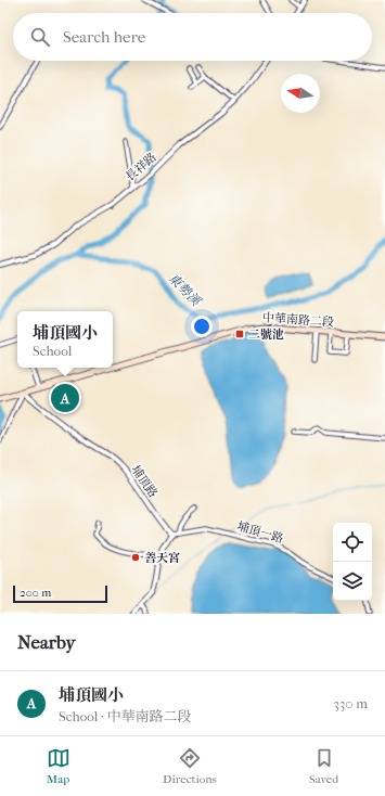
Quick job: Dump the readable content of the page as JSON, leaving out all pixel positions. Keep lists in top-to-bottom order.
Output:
{
  "streets": {
    "main road": ["中華南路二段"],
    "street": ["長祥路", "埔頂路", "埔頂一路"]
  },
  "crossings": [
    ["中華南路二段", "埔頂路"],
    ["埔頂路", "埔頂一路"]
  ],
  "water": ["東勢溪"],
  "places": {
    "transit": ["二號池"],
    "other": ["善天宮"]
  },
  "scale_bar": "200 m",
  "north": "left",
  "page": {
    "search": "Search here",
    "popup": ["埔頂國小", "School"],
    "pins": "A",
    "scale": "200 m",
    "heading": "Nearby",
    "list": [
      {
        "mark": "A",
        "name": "埔頂國小",
        "note": "School · 中華南路二段",
        "value": "330 m"
      }
    ],
    "nav": ["Map", "Directions", "Saved"]
  }
}
